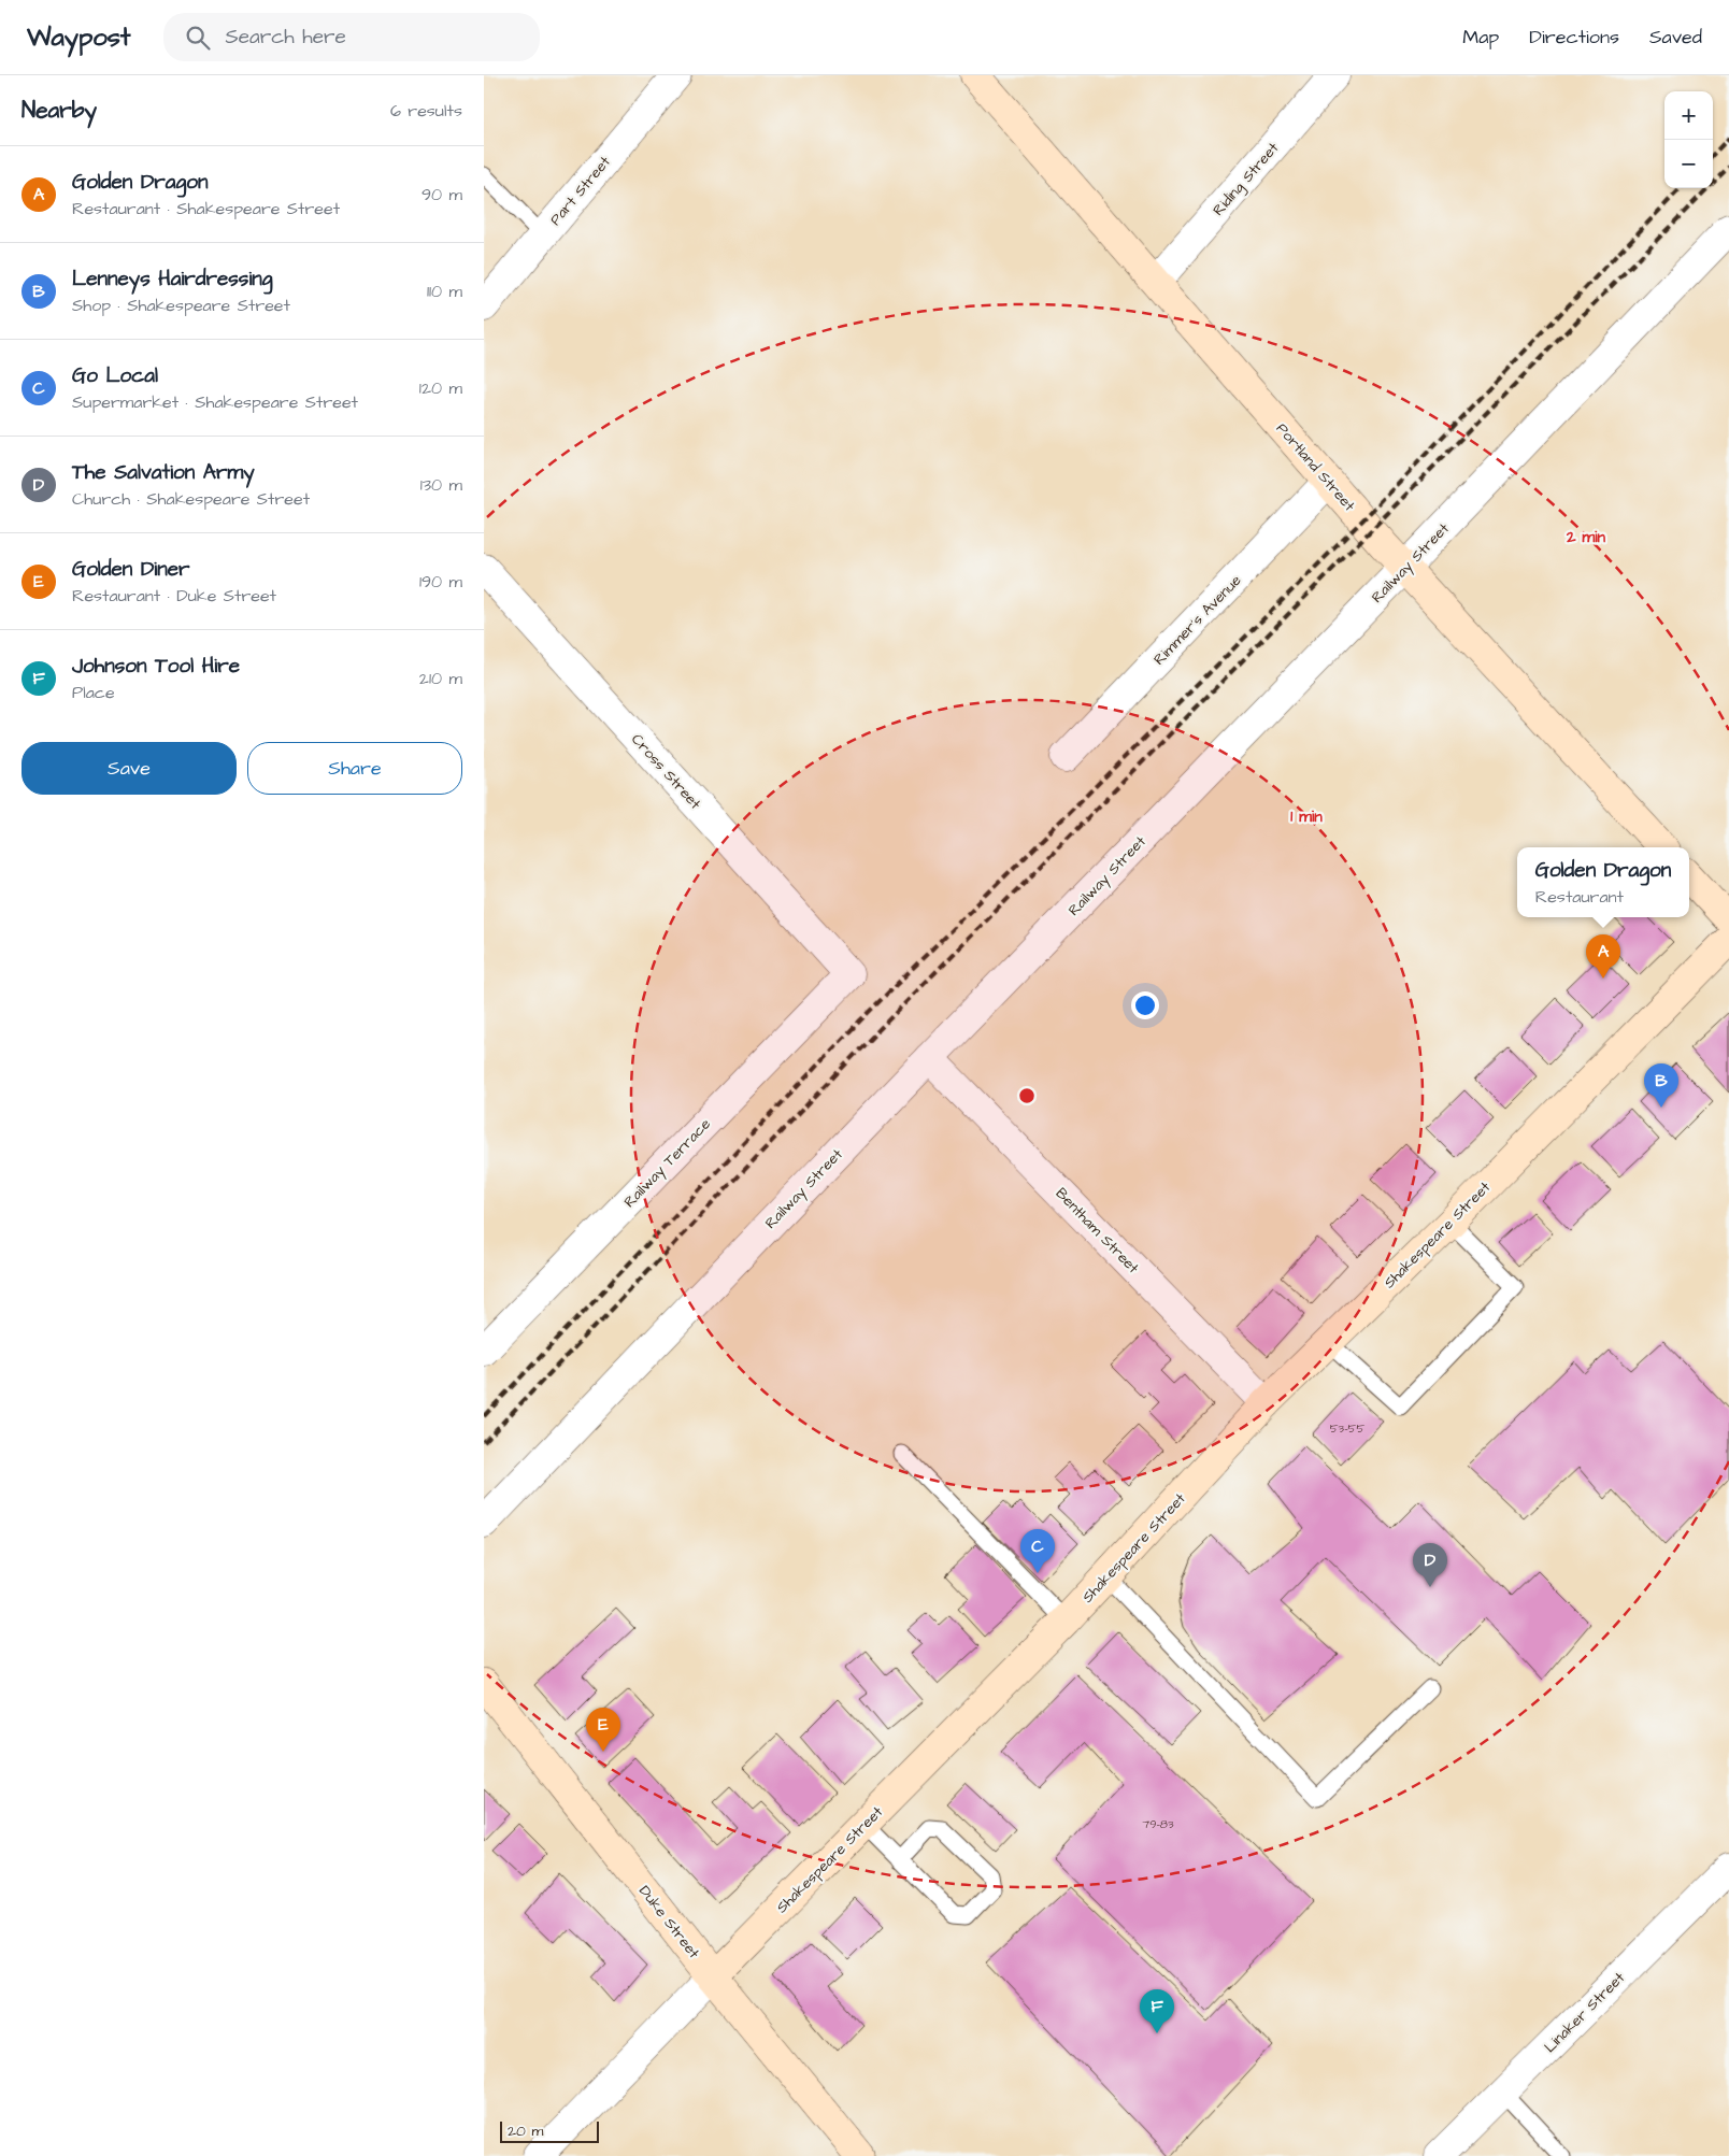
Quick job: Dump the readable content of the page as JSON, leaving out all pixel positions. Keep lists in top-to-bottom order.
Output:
{
  "streets": {
    "street": [
      "Riding Street",
      "Part Street",
      "Portland Street",
      "Railway Street",
      "Rimmer's Avenue",
      "Cross Street",
      "Railway Terrace",
      "Bentham Street",
      "Shakespeare Street",
      "Duke Street",
      "Linaker Street"
    ]
  },
  "crossings": [
    ["Riding Street", "Portland Street"],
    ["Portland Street", "Railway Street"],
    ["Portland Street", "Rimmer's Avenue"],
    ["Railway Street", "Bentham Street"],
    ["Cross Street", "Railway Terrace"],
    ["Bentham Street", "Shakespeare Street"],
    ["Shakespeare Street", "Duke Street"]
  ],
  "house_numbers": ["53-55", "79-83"],
  "scale_bar": "20 m",
  "page": {
    "header": "Waypost",
    "search": "Search here",
    "nav": ["Map", "Directions", "Saved"],
    "heading": ["Nearby", "6 results"],
    "map_buttons": ["+", "−"],
    "list": [
      {
        "mark": "A",
        "name": "Golden Dragon",
        "note": "Restaurant · Shakespeare Street",
        "value": "90 m"
      },
      {
        "mark": "B",
        "name": "Lenneys Hairdressing",
        "note": "Shop · Shakespeare Street",
        "value": "110 m"
      },
      {
        "mark": "C",
        "name": "Go Local",
        "note": "Supermarket · Shakespeare Street",
        "value": "120 m"
      },
      {
        "mark": "D",
        "name": "The Salvation Army",
        "note": "Church · Shakespeare Street",
        "value": "130 m"
      },
      {
        "mark": "E",
        "name": "Golden Diner",
        "note": "Restaurant · Duke Street",
        "value": "190 m"
      },
      {
        "mark": "F",
        "name": "Johnson Tool Hire",
        "note": "Place",
        "value": "210 m"
      }
    ],
    "buttons": ["Save", "Share"],
    "popup": ["Golden Dragon", "Restaurant"],
    "pins": [
      "A",
      "B",
      "C",
      "D",
      "E",
      "F"
    ],
    "scale": "20 m"
  },
  "rings": ["2 min", "1 min"]
}
